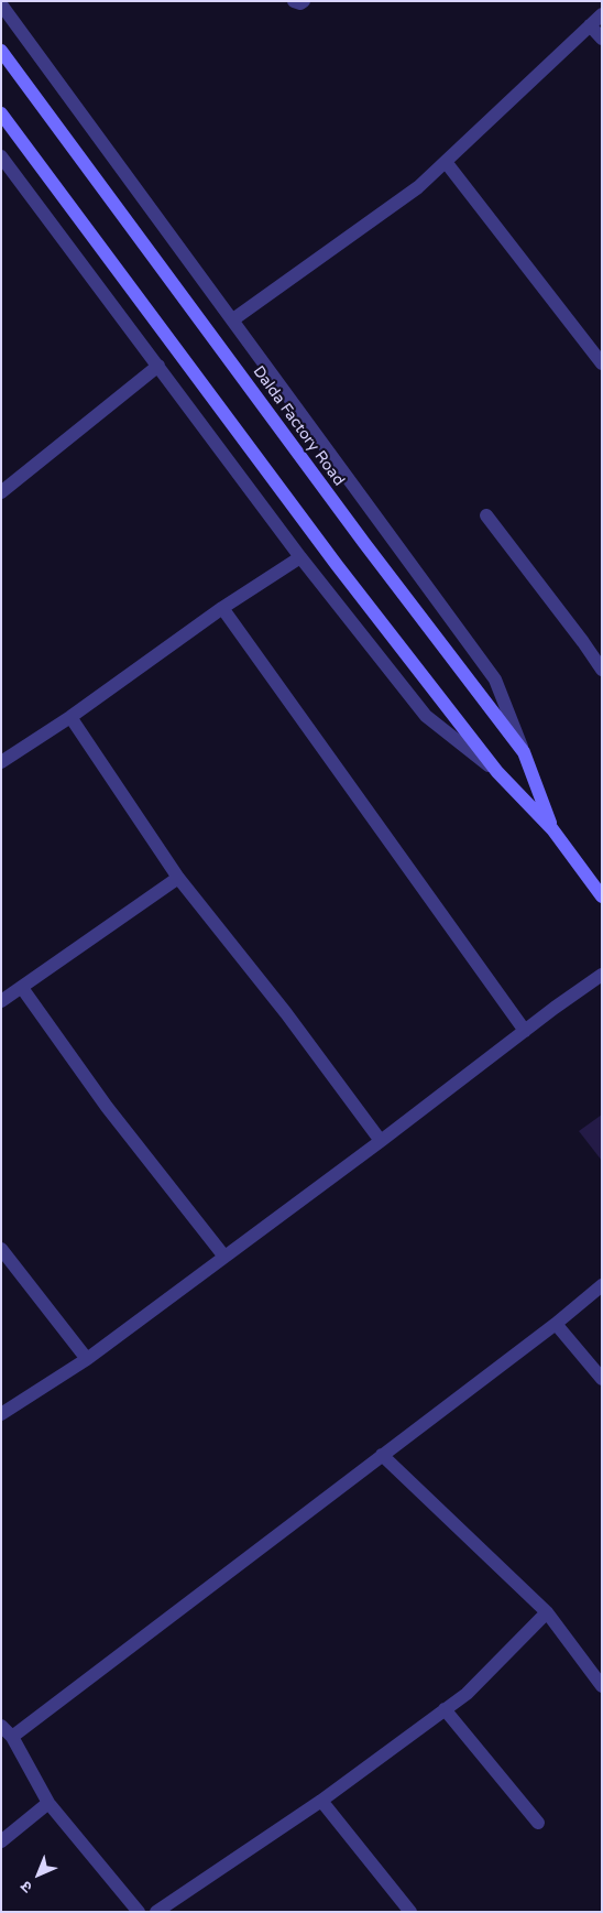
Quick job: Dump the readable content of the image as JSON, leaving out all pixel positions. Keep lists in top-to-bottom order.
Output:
{
  "streets": {
    "street": ["Dalda Factory Road"]
  },
  "north": "bottom left"
}
